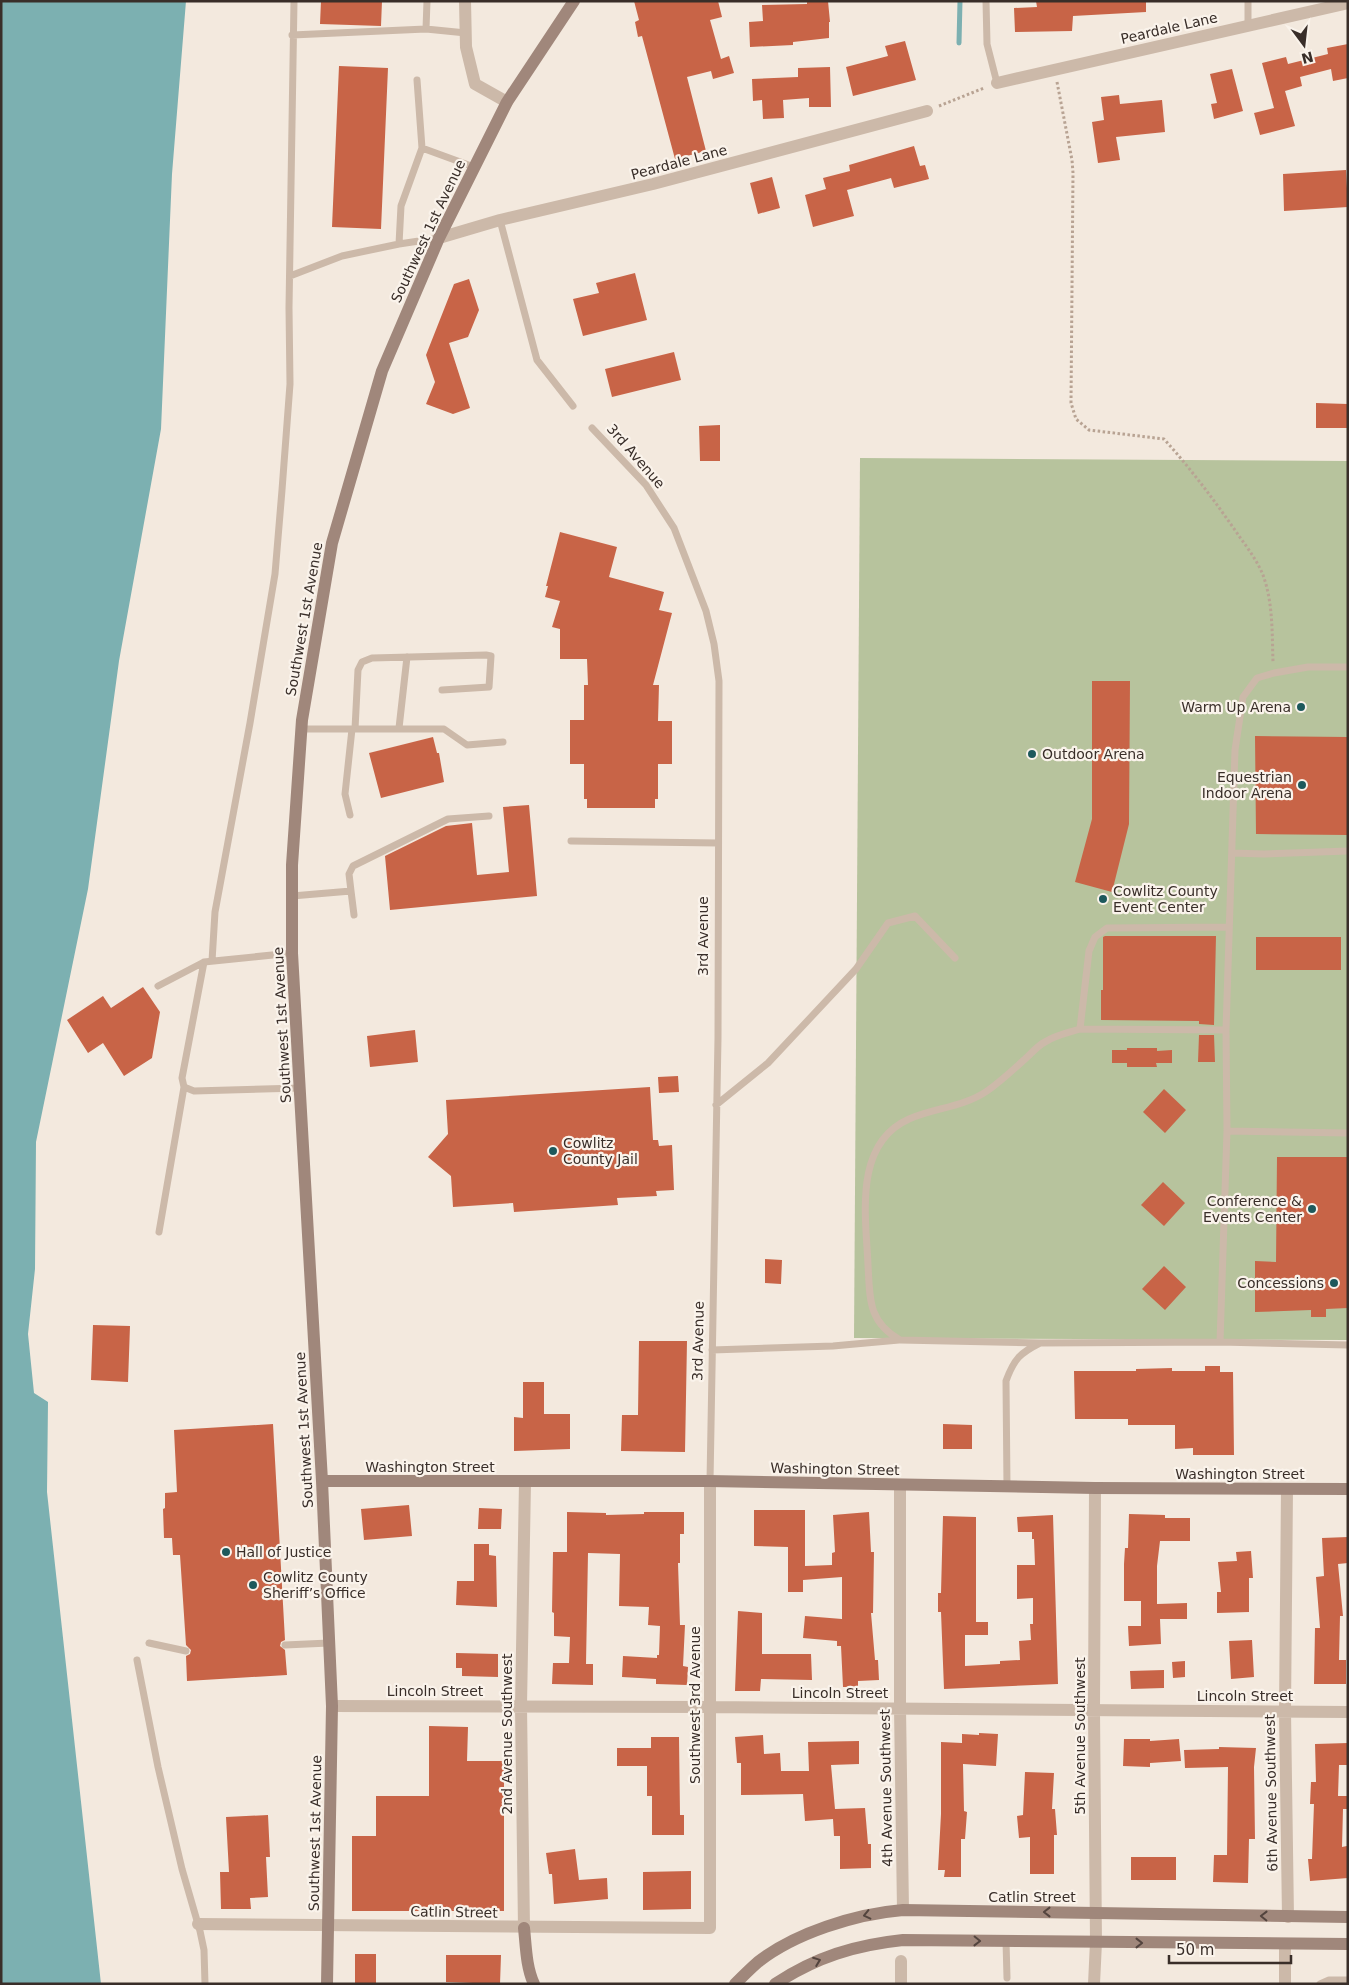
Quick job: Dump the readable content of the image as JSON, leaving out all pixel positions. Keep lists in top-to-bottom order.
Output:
{
  "streets": {
    "main road": [
      "Southwest 1st Avenue",
      "Washington Street",
      "2nd Avenue Southwest",
      "Catlin Street"
    ],
    "street": [
      "Peardale Lane",
      "Lincoln Street",
      "Southwest 3rd Avenue",
      "5th Avenue Southwest",
      "4th Avenue Southwest",
      "6th Avenue Southwest"
    ],
    "lane": ["3rd Avenue"]
  },
  "crossings": [
    ["Peardale Lane", "Southwest 1st Avenue"],
    ["Southwest 1st Avenue", "Washington Street"],
    ["Southwest 1st Avenue", "Lincoln Street"],
    ["Southwest 1st Avenue", "Catlin Street"],
    ["3rd Avenue", "Washington Street"],
    ["3rd Avenue", "Southwest 3rd Avenue"],
    ["Washington Street", "Southwest 3rd Avenue"],
    ["Washington Street", "2nd Avenue Southwest"],
    ["Washington Street", "5th Avenue Southwest"],
    ["Washington Street", "4th Avenue Southwest"],
    ["Washington Street", "6th Avenue Southwest"],
    ["Lincoln Street", "Southwest 3rd Avenue"],
    ["Lincoln Street", "2nd Avenue Southwest"],
    ["Lincoln Street", "5th Avenue Southwest"],
    ["Lincoln Street", "4th Avenue Southwest"],
    ["Lincoln Street", "6th Avenue Southwest"],
    ["Southwest 3rd Avenue", "Catlin Street"],
    ["2nd Avenue Southwest", "Catlin Street"],
    ["5th Avenue Southwest", "Catlin Street"],
    ["4th Avenue Southwest", "Catlin Street"],
    ["6th Avenue Southwest", "Catlin Street"]
  ],
  "one_way": ["Catlin Street"],
  "places": [
    "Warm Up Arena",
    "Outdoor Arena",
    "Equestrian Indoor Arena",
    "Cowlitz County Event Center",
    "Cowlitz County Jail",
    "Conference & Events Center",
    "Concessions",
    "Hall of Justice",
    "Cowlitz County Sheriff’s Office"
  ],
  "scale_bar": "50 m",
  "north": "bottom"
}
